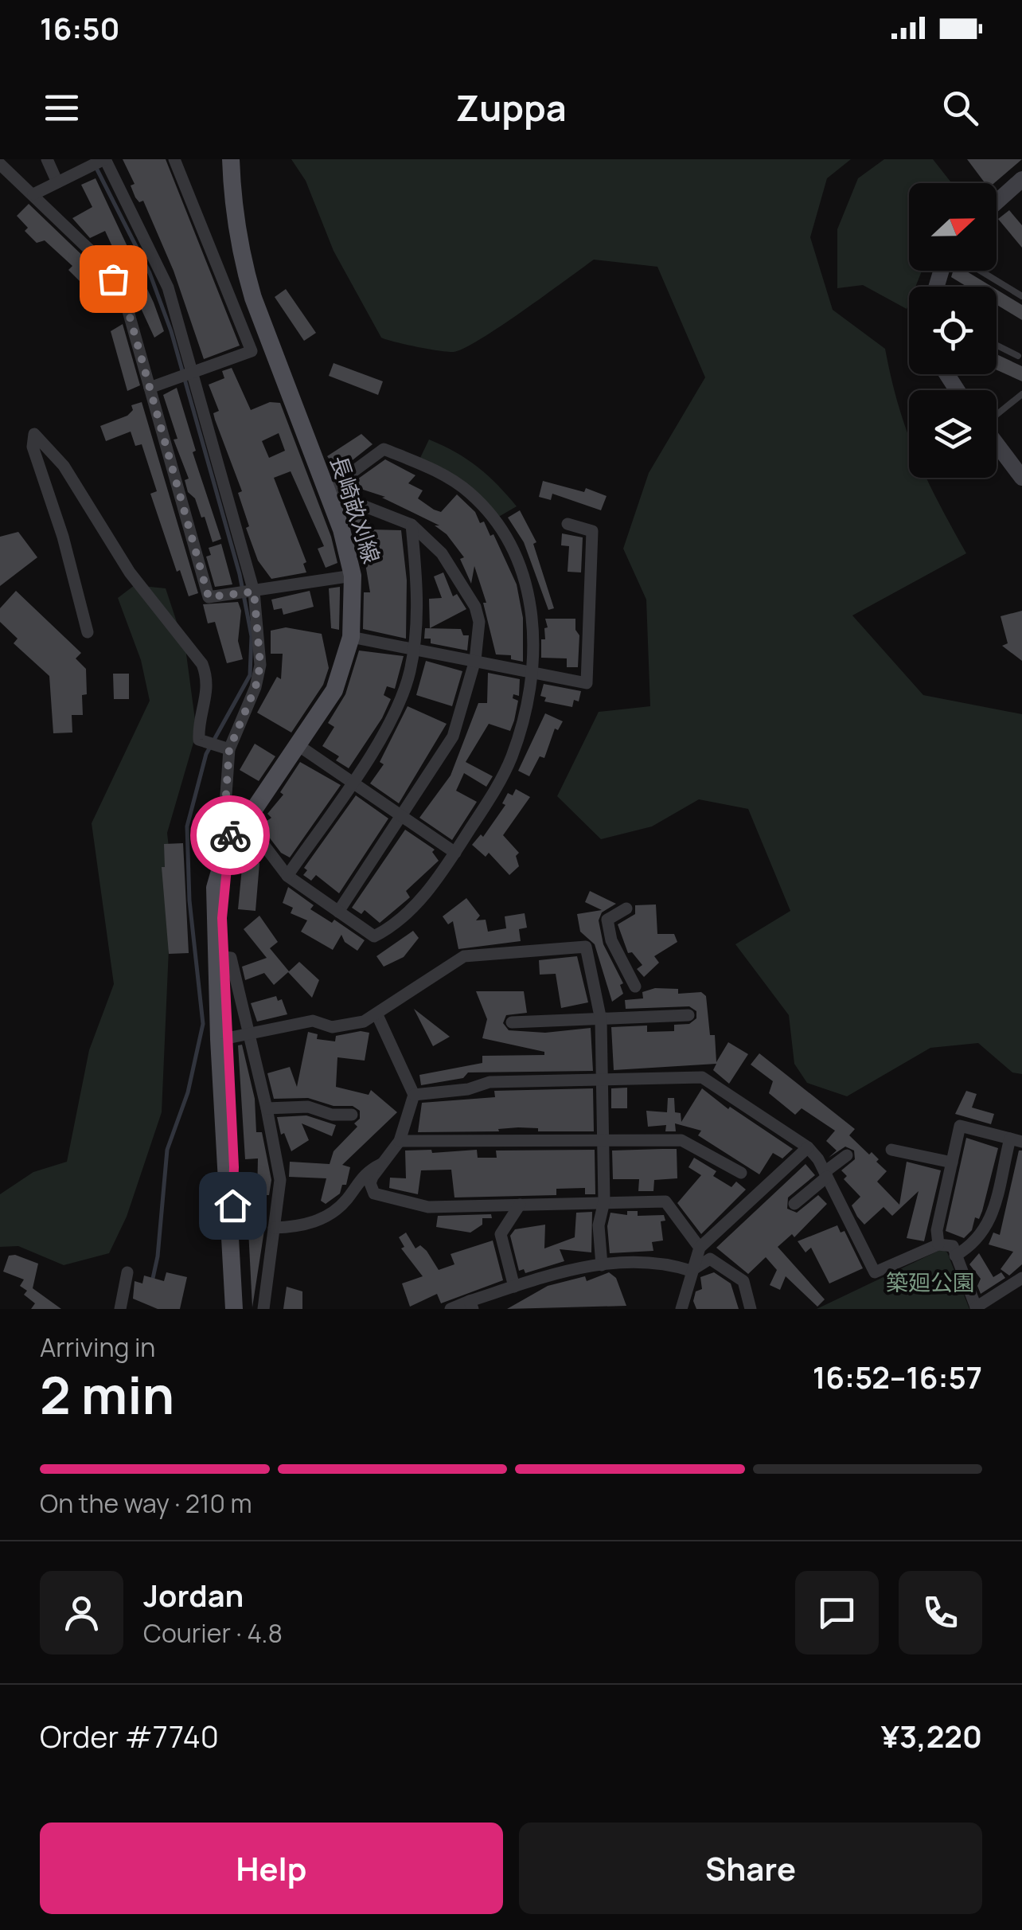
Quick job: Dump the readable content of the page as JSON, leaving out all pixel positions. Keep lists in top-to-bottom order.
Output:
{
  "streets": {
    "main road": ["長崎畝刈線"]
  },
  "parks": ["築廻公園"],
  "north": "right",
  "page": {
    "status": "16:50",
    "header": "Zuppa",
    "heading": ["2 min", "Arriving in", "16:52–16:57"],
    "panel": [
      "Jordan",
      "Courier · 4.8",
      "Order #7740",
      "¥3,220"
    ],
    "bar": "On the way · 210 m",
    "buttons": ["Help", "Share"]
  }
}
